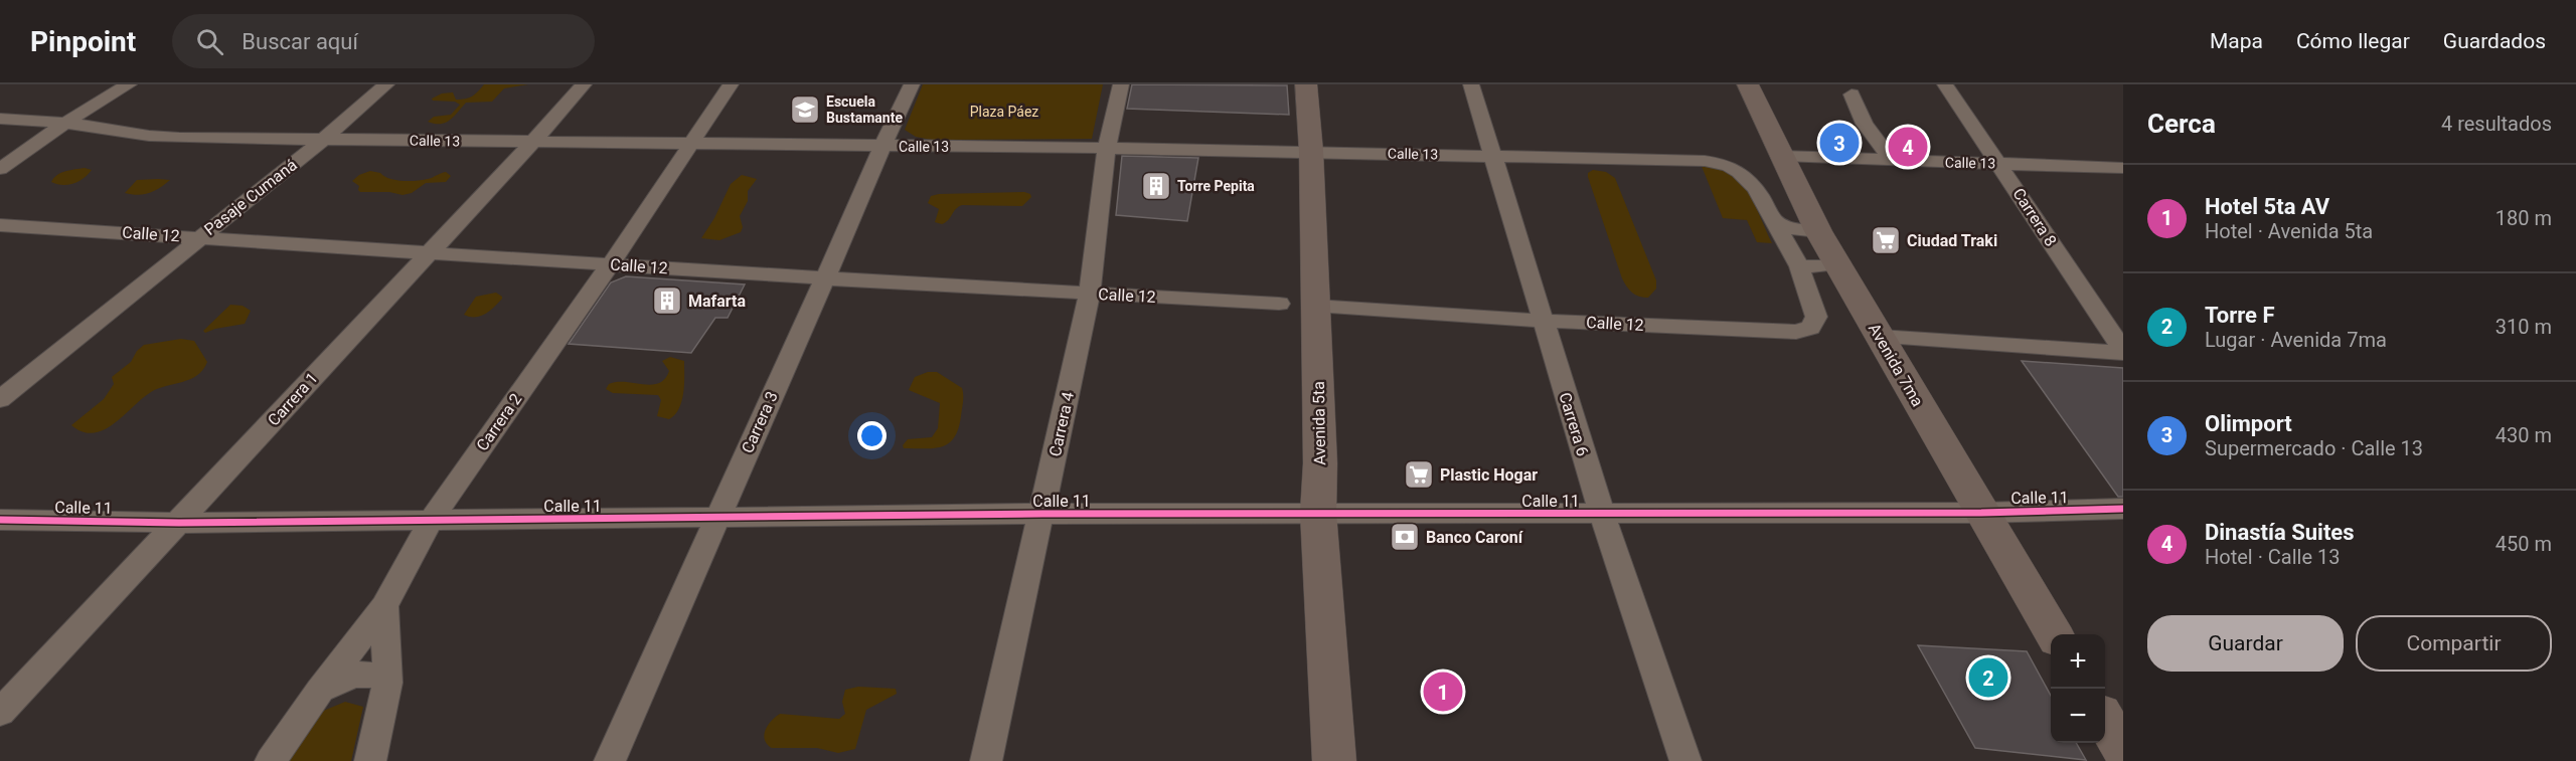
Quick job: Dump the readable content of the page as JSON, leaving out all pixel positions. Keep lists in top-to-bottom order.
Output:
{
  "streets": {
    "street": [
      "Calle 13",
      "Pasaje Cumaná",
      "Carrera 8",
      "Calle 12",
      "Avenida 7ma",
      "Carrera 1",
      "Carrera 2",
      "Carrera 3",
      "Avenida 5ta",
      "Carrera 4",
      "Carrera 6",
      "Calle 11"
    ]
  },
  "crossings": [
    ["Calle 13", "Pasaje Cumaná"],
    ["Calle 13", "Carrera 8"],
    ["Calle 13", "Calle 12"],
    ["Calle 13", "Avenida 7ma"],
    ["Calle 13", "Carrera 1"],
    ["Calle 13", "Carrera 2"],
    ["Calle 13", "Carrera 3"],
    ["Calle 13", "Avenida 5ta"],
    ["Calle 13", "Carrera 4"],
    ["Calle 13", "Carrera 6"],
    ["Pasaje Cumaná", "Calle 12"],
    ["Calle 12", "Carrera 1"],
    ["Calle 12", "Carrera 2"],
    ["Calle 12", "Carrera 3"],
    ["Calle 12", "Avenida 5ta"],
    ["Calle 12", "Carrera 4"],
    ["Calle 12", "Carrera 6"],
    ["Avenida 7ma", "Calle 11"],
    ["Carrera 1", "Calle 11"],
    ["Carrera 2", "Calle 11"],
    ["Carrera 3", "Calle 11"],
    ["Avenida 5ta", "Calle 11"],
    ["Carrera 4", "Calle 11"],
    ["Carrera 6", "Calle 11"]
  ],
  "parks": ["Plaza Páez"],
  "places": {
    "school or university": ["Escuela Bustamante"],
    "building": ["Torre Pepita", "Mafarta"],
    "supermarket": ["Ciudad Traki", "Plastic Hogar"],
    "bank": ["Banco Caroní"]
  },
  "page": {
    "header": "Pinpoint",
    "search": "Buscar aquí",
    "nav": ["Mapa", "Cómo llegar", "Guardados"],
    "heading": ["Cerca", "4 resultados"],
    "pins": [
      "3",
      "4",
      "2",
      "1"
    ],
    "list": [
      {
        "mark": "1",
        "name": "Hotel 5ta AV",
        "note": "Hotel · Avenida 5ta",
        "value": "180 m"
      },
      {
        "mark": "2",
        "name": "Torre F",
        "note": "Lugar · Avenida 7ma",
        "value": "310 m"
      },
      {
        "mark": "3",
        "name": "Olimport",
        "note": "Supermercado · Calle 13",
        "value": "430 m"
      },
      {
        "mark": "4",
        "name": "Dinastía Suites",
        "note": "Hotel · Calle 13",
        "value": "450 m"
      }
    ],
    "buttons": ["Guardar", "Compartir"],
    "map_buttons": ["+", "−"]
  }
}
